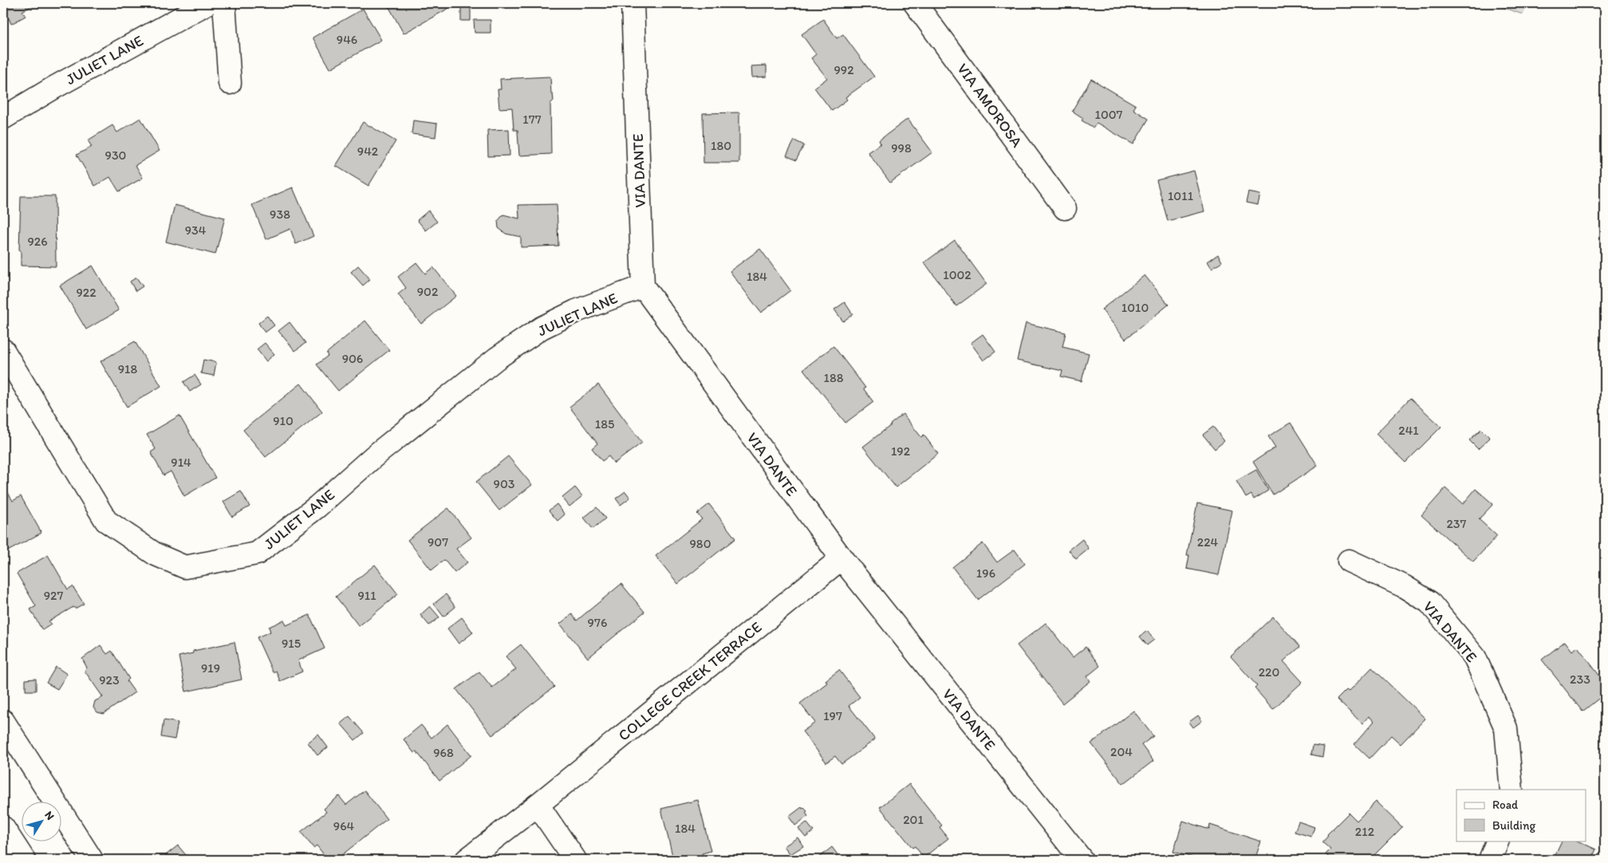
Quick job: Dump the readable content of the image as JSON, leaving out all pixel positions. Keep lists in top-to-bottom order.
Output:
{
  "streets": {
    "street": [
      "JULIET LANE",
      "VIA AMOROSA",
      "VIA DANTE",
      "COLLEGE CREEK TERRACE"
    ]
  },
  "crossings": [
    ["JULIET LANE", "VIA DANTE"],
    ["VIA DANTE", "COLLEGE CREEK TERRACE"]
  ],
  "house_numbers": [
    "946",
    "992",
    "1007",
    "177",
    "180",
    "998",
    "942",
    "930",
    "1011",
    "938",
    "934",
    "926",
    "1002",
    "184",
    "902",
    "922",
    "1010",
    "906",
    "918",
    "188",
    "910",
    "185",
    "241",
    "192",
    "914",
    "903",
    "237",
    "907",
    "224",
    "980",
    "196",
    "927",
    "911",
    "976",
    "915",
    "919",
    "220",
    "233",
    "923",
    "197",
    "204",
    "968",
    "201",
    "964",
    "184",
    "212"
  ],
  "legend": ["Road", "Building"],
  "north": "top right"
}
